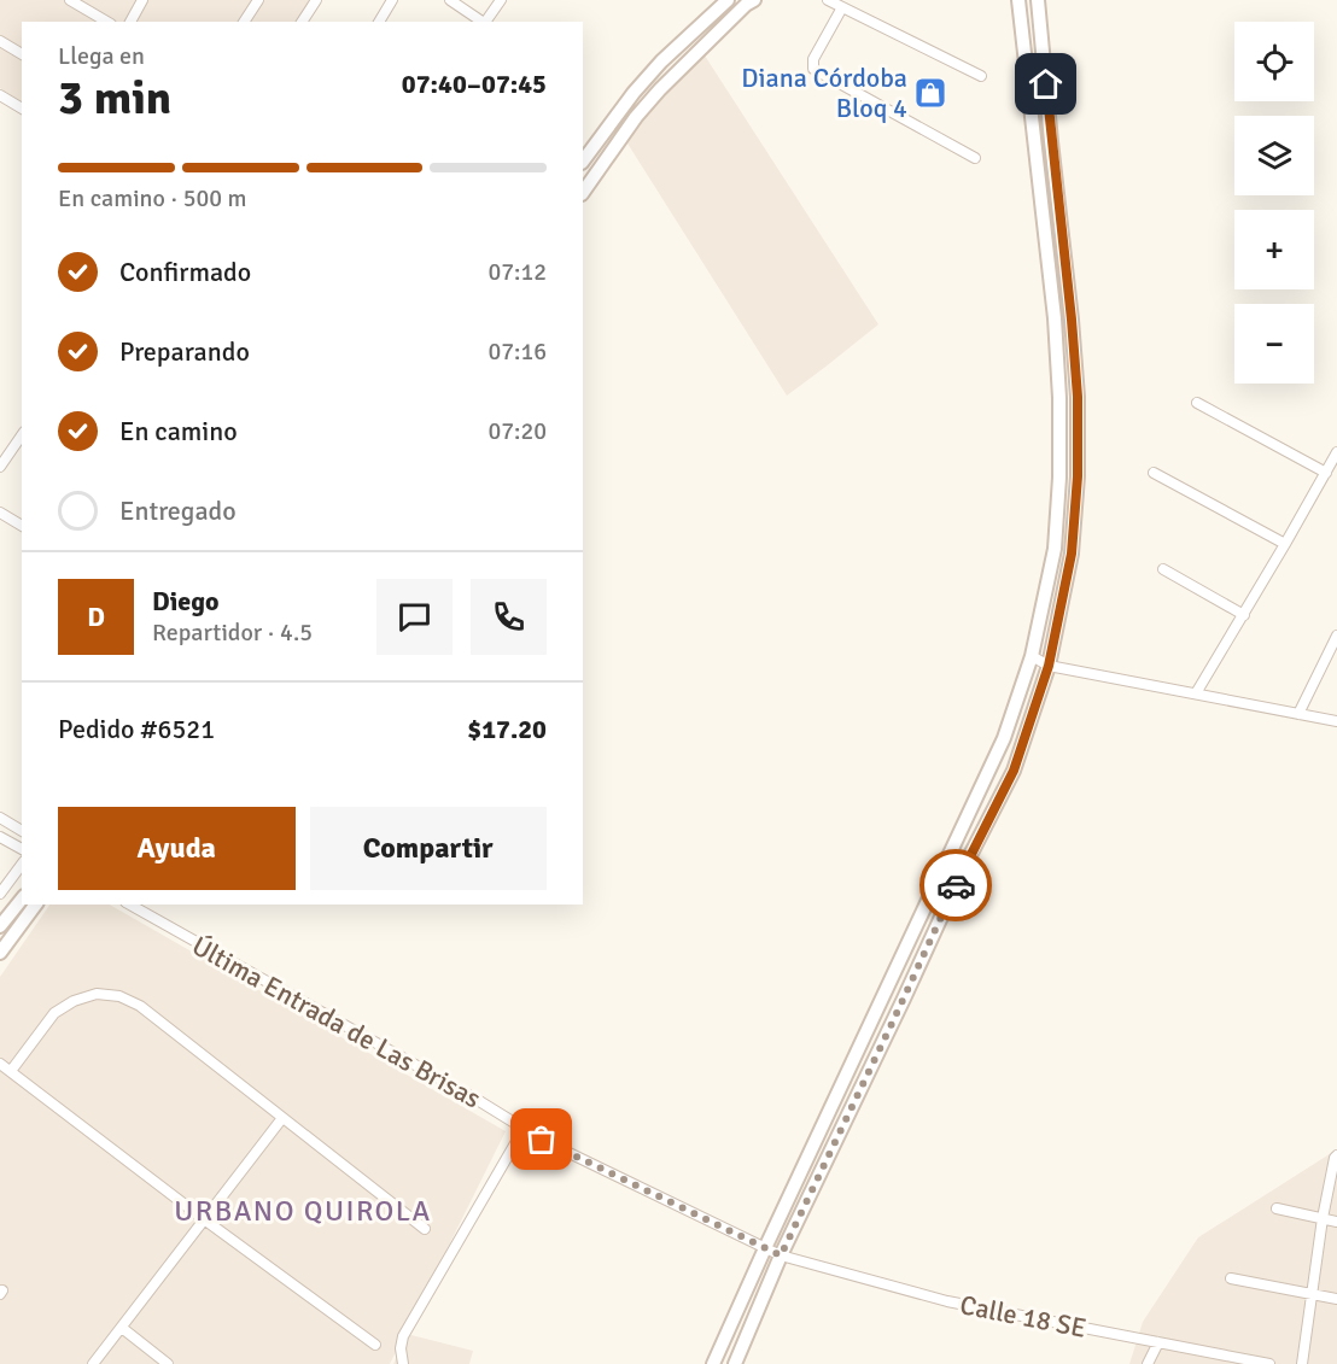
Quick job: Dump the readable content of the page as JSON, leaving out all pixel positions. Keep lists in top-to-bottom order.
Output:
{
  "streets": {
    "street": ["Última Entrada de Las Brisas", "Calle 18 SE"]
  },
  "crossings": [
    ["Última Entrada de Las Brisas", "Calle 18 SE"]
  ],
  "districts": ["URBANO QUIROLA"],
  "places": {
    "shop": ["Diana Córdoba Bloq 4"]
  },
  "page": {
    "map_buttons": ["+", "−"],
    "heading": ["3 min", "Llega en", "07:40–07:45"],
    "panel": [
      "Diego",
      "Repartidor · 4.5",
      "Pedido #6521",
      "$17.20"
    ],
    "bar": "En camino · 500 m",
    "list": [
      ["Confirmado", "07:12"],
      ["Preparando", "07:16"],
      ["En camino", "07:20"],
      "Entregado"
    ],
    "round": "D",
    "buttons": ["Ayuda", "Compartir"]
  }
}
